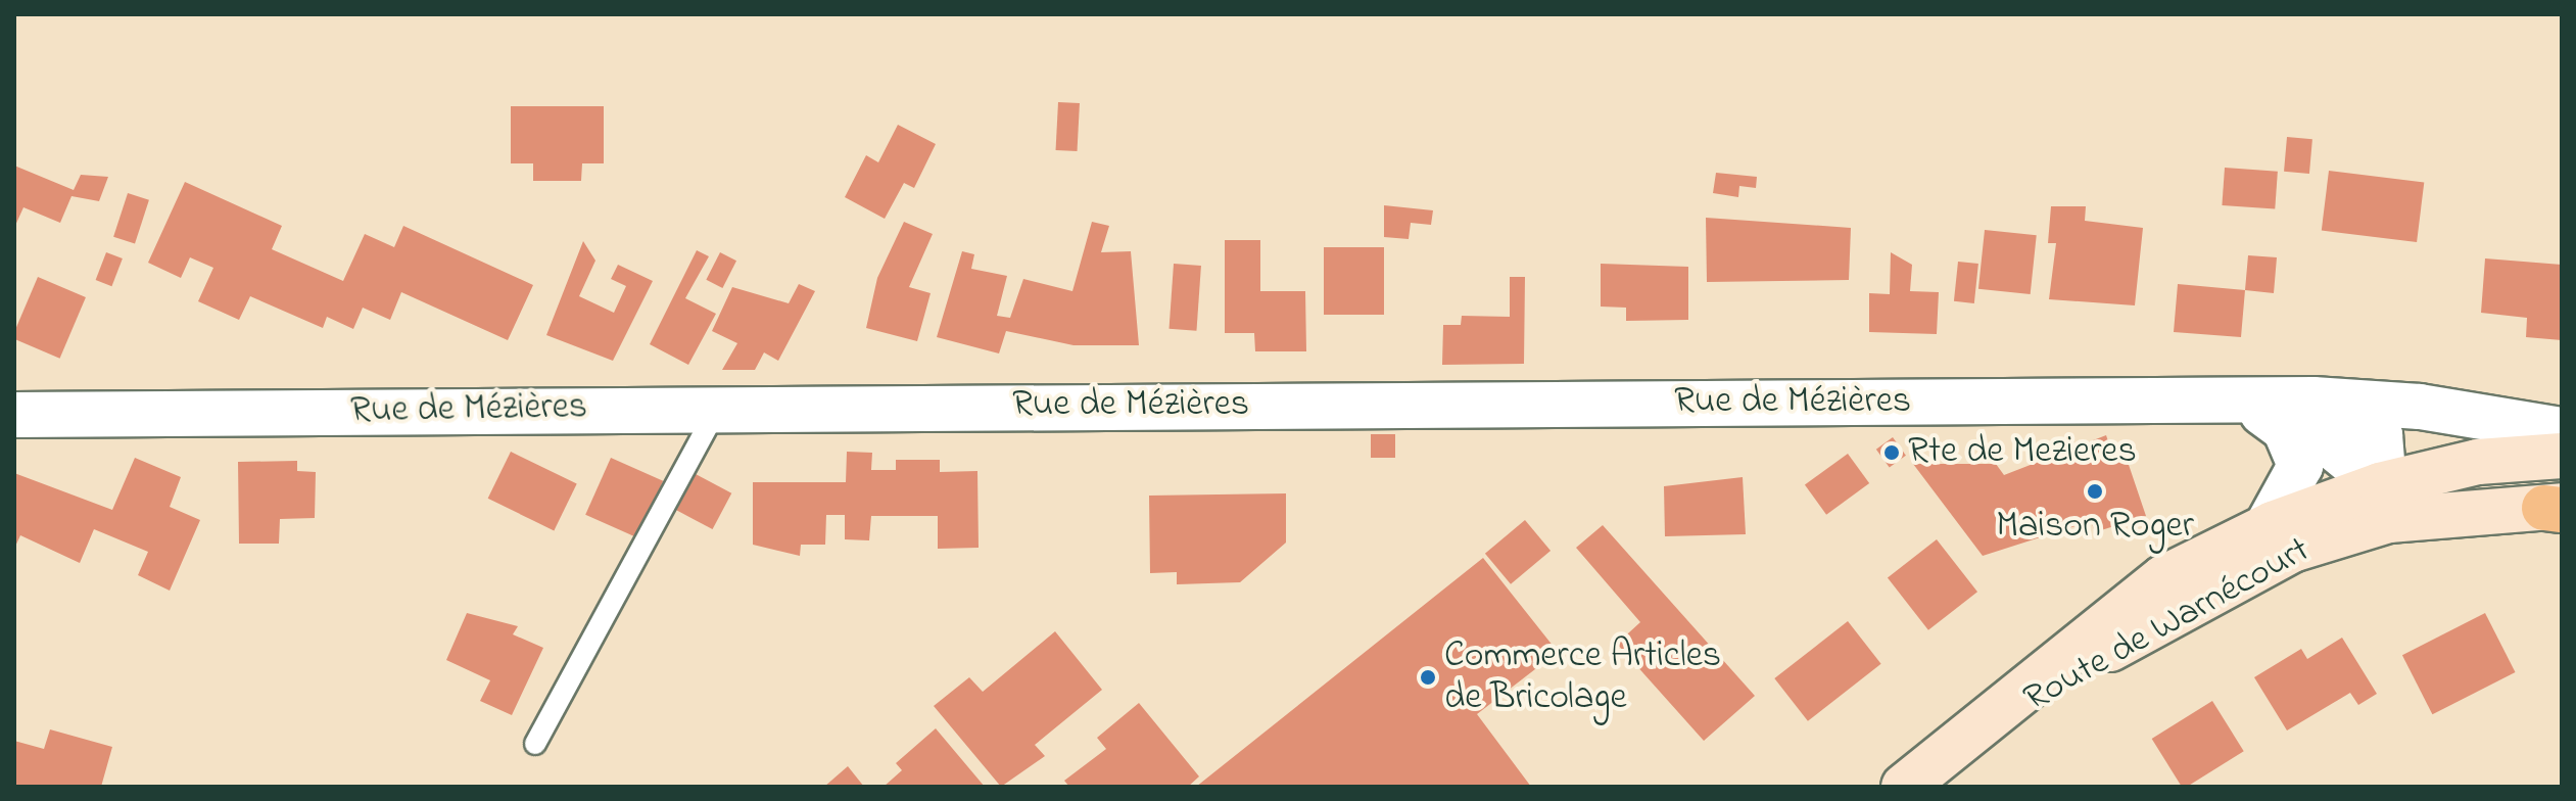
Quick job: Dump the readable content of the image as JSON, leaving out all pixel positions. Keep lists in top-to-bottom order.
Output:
{
  "streets": {
    "main road": ["Route de Warnécourt"],
    "street": ["Rue de Mézières"]
  },
  "places": ["Rte de Mezieres", "Maison Roger", "Commerce Articles de Bricolage"]
}
